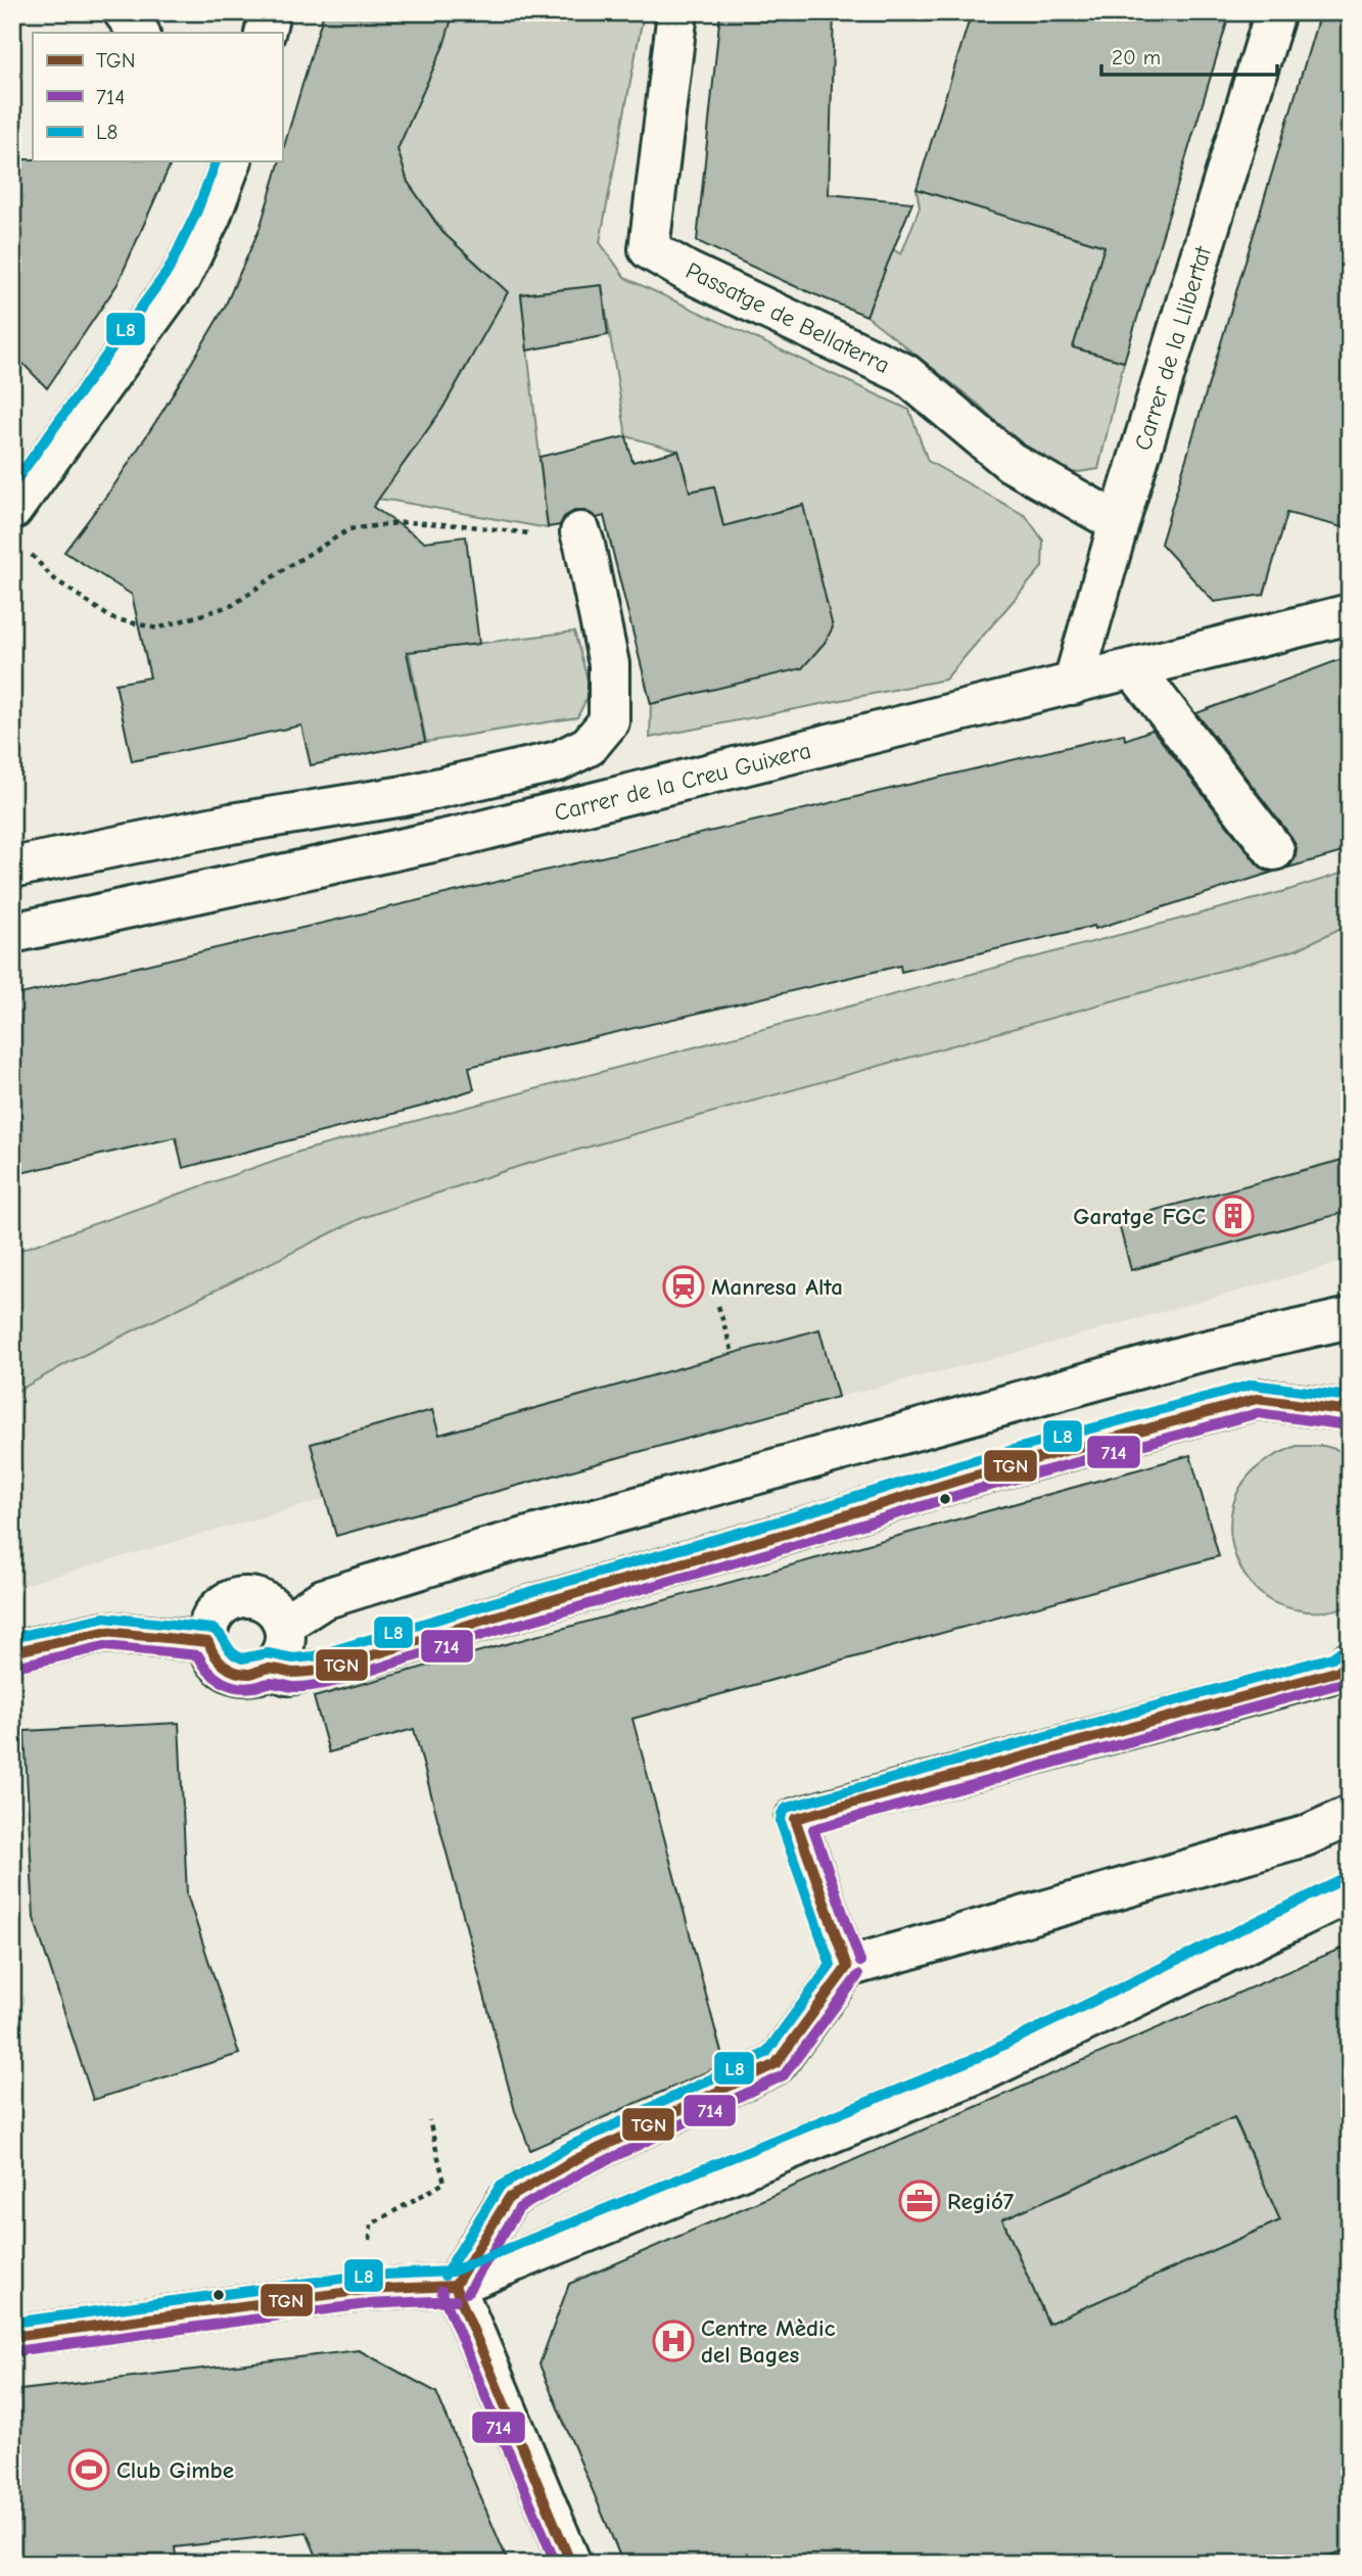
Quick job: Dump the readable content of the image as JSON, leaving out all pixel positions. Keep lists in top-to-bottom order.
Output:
{
  "streets": {
    "street": ["Passatge de Bellaterra", "Carrer de la Llibertat", "Carrer de la Creu Guixera"]
  },
  "crossings": [
    ["Passatge de Bellaterra", "Carrer de la Llibertat"],
    ["Carrer de la Llibertat", "Carrer de la Creu Guixera"]
  ],
  "places": {
    "building": ["Garatge FGC"],
    "station": ["Manresa Alta"],
    "office": ["Regió7"],
    "hospital": ["Centre Mèdic del Bages"],
    "sports": ["Club Gimbe"]
  },
  "lines": ["transit line L8", "transit line TGN", "transit line 714"],
  "legend": ["TGN", "714", "L8"],
  "scale_bar": "20 m"
}
